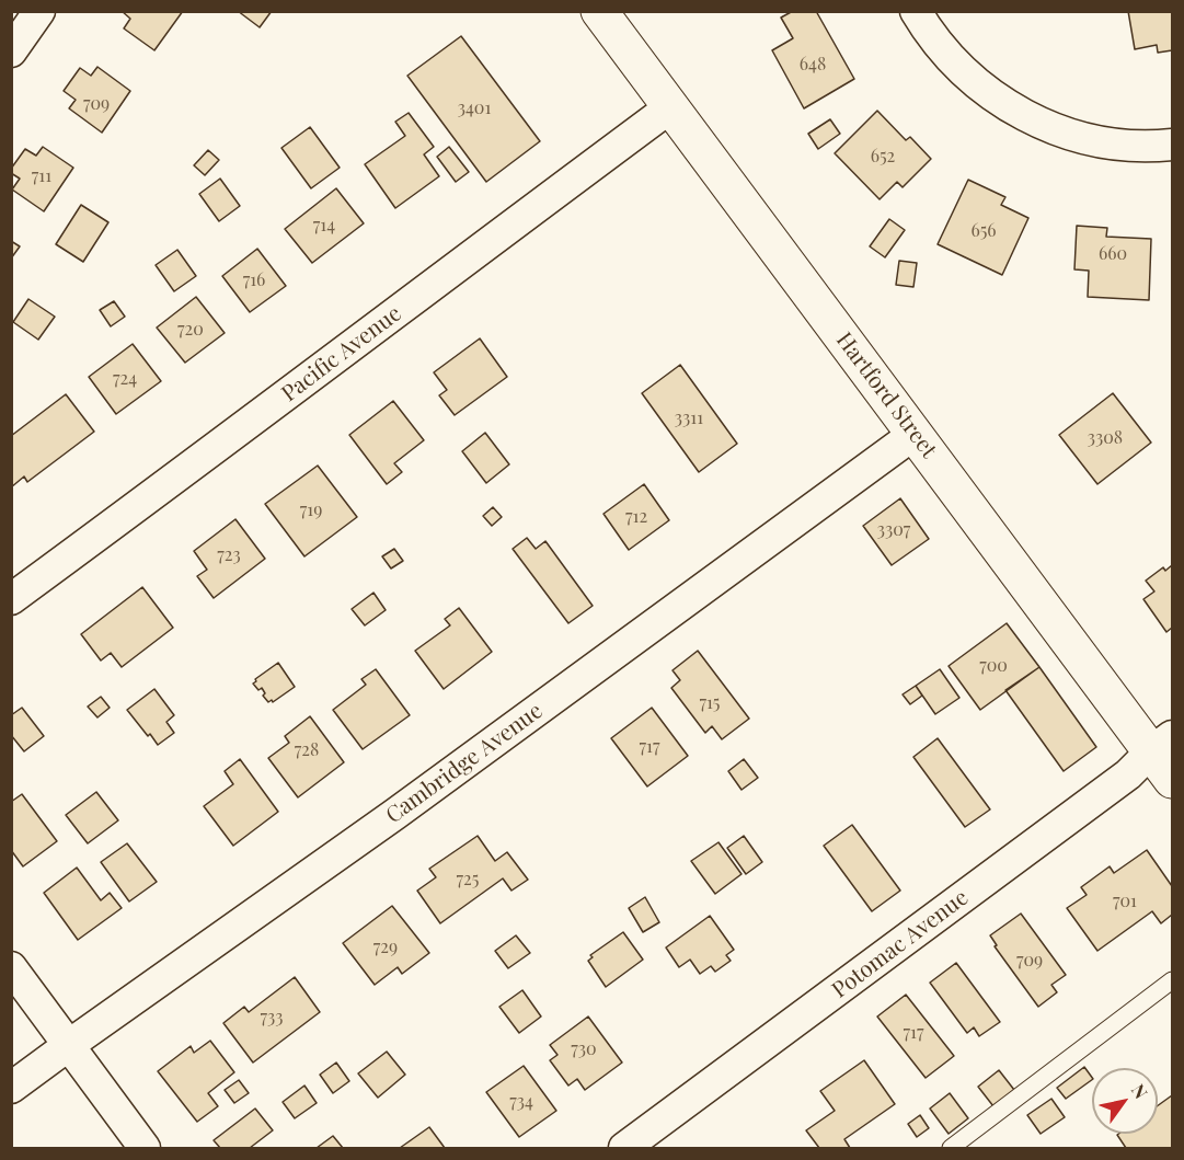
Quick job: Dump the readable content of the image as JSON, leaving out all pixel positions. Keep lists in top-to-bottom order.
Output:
{
  "streets": {
    "street": [
      "Pacific Avenue",
      "Hartford Street",
      "Cambridge Avenue",
      "Potomac Avenue"
    ]
  },
  "crossings": [
    ["Pacific Avenue", "Hartford Street"],
    ["Hartford Street", "Cambridge Avenue"],
    ["Hartford Street", "Potomac Avenue"]
  ],
  "house_numbers": [
    "648",
    "709",
    "3401",
    "652",
    "711",
    "714",
    "656",
    "660",
    "716",
    "720",
    "724",
    "3311",
    "3308",
    "719",
    "712",
    "3307",
    "723",
    "700",
    "715",
    "717",
    "728",
    "725",
    "701",
    "729",
    "709",
    "733",
    "717",
    "730",
    "734"
  ],
  "north": "top right"
}
